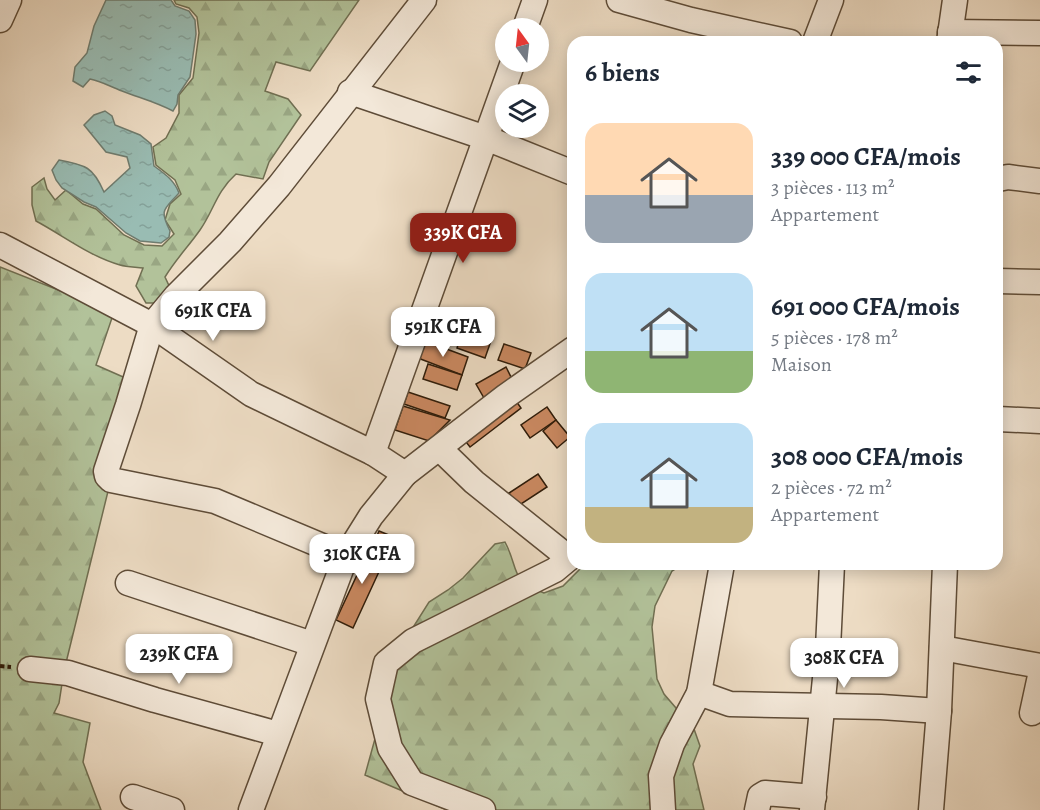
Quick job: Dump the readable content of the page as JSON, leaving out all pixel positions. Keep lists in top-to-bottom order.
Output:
{
  "north": "top",
  "page": {
    "heading": "6 biens",
    "list": [
      {
        "name": "339 000 CFA/mois",
        "note": "3 pièces · 113 m² · Appartement"
      },
      {
        "name": "691 000 CFA/mois",
        "note": "5 pièces · 178 m² · Maison"
      },
      {
        "name": "308 000 CFA/mois",
        "note": "2 pièces · 72 m² · Appartement"
      }
    ],
    "price": [
      "339K CFA",
      "691K CFA",
      "591K CFA",
      "310K CFA",
      "239K CFA",
      "308K CFA"
    ]
  }
}
